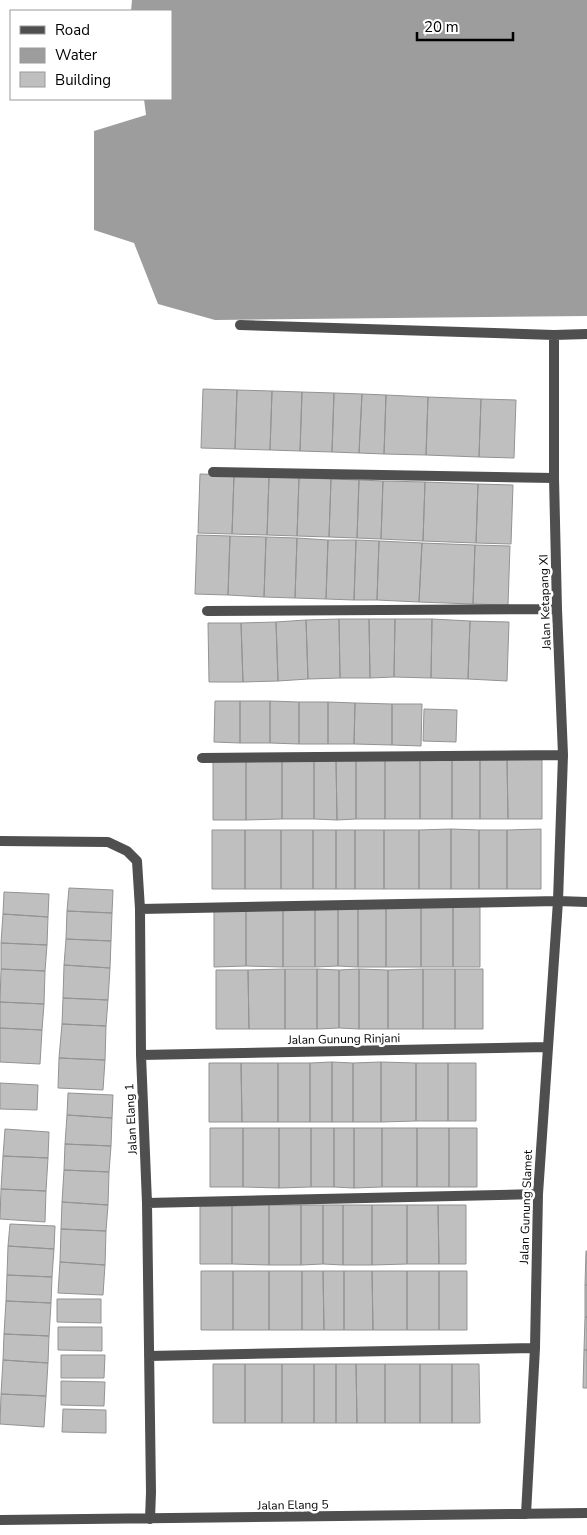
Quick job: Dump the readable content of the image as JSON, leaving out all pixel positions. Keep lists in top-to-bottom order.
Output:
{
  "streets": {
    "street": [
      "Jalan Ketapang XI",
      "Jalan Gunung Rinjani",
      "Jalan Elang 1",
      "Jalan Gunung Slamet",
      "Jalan Elang 5"
    ]
  },
  "crossings": [
    ["Jalan Ketapang XI", "Jalan Gunung Slamet"],
    ["Jalan Gunung Rinjani", "Jalan Elang 1"],
    ["Jalan Gunung Rinjani", "Jalan Gunung Slamet"],
    ["Jalan Elang 1", "Jalan Elang 5"],
    ["Jalan Gunung Slamet", "Jalan Elang 5"]
  ],
  "legend": ["Road", "Water", "Building"],
  "scale_bar": "20 m"
}
